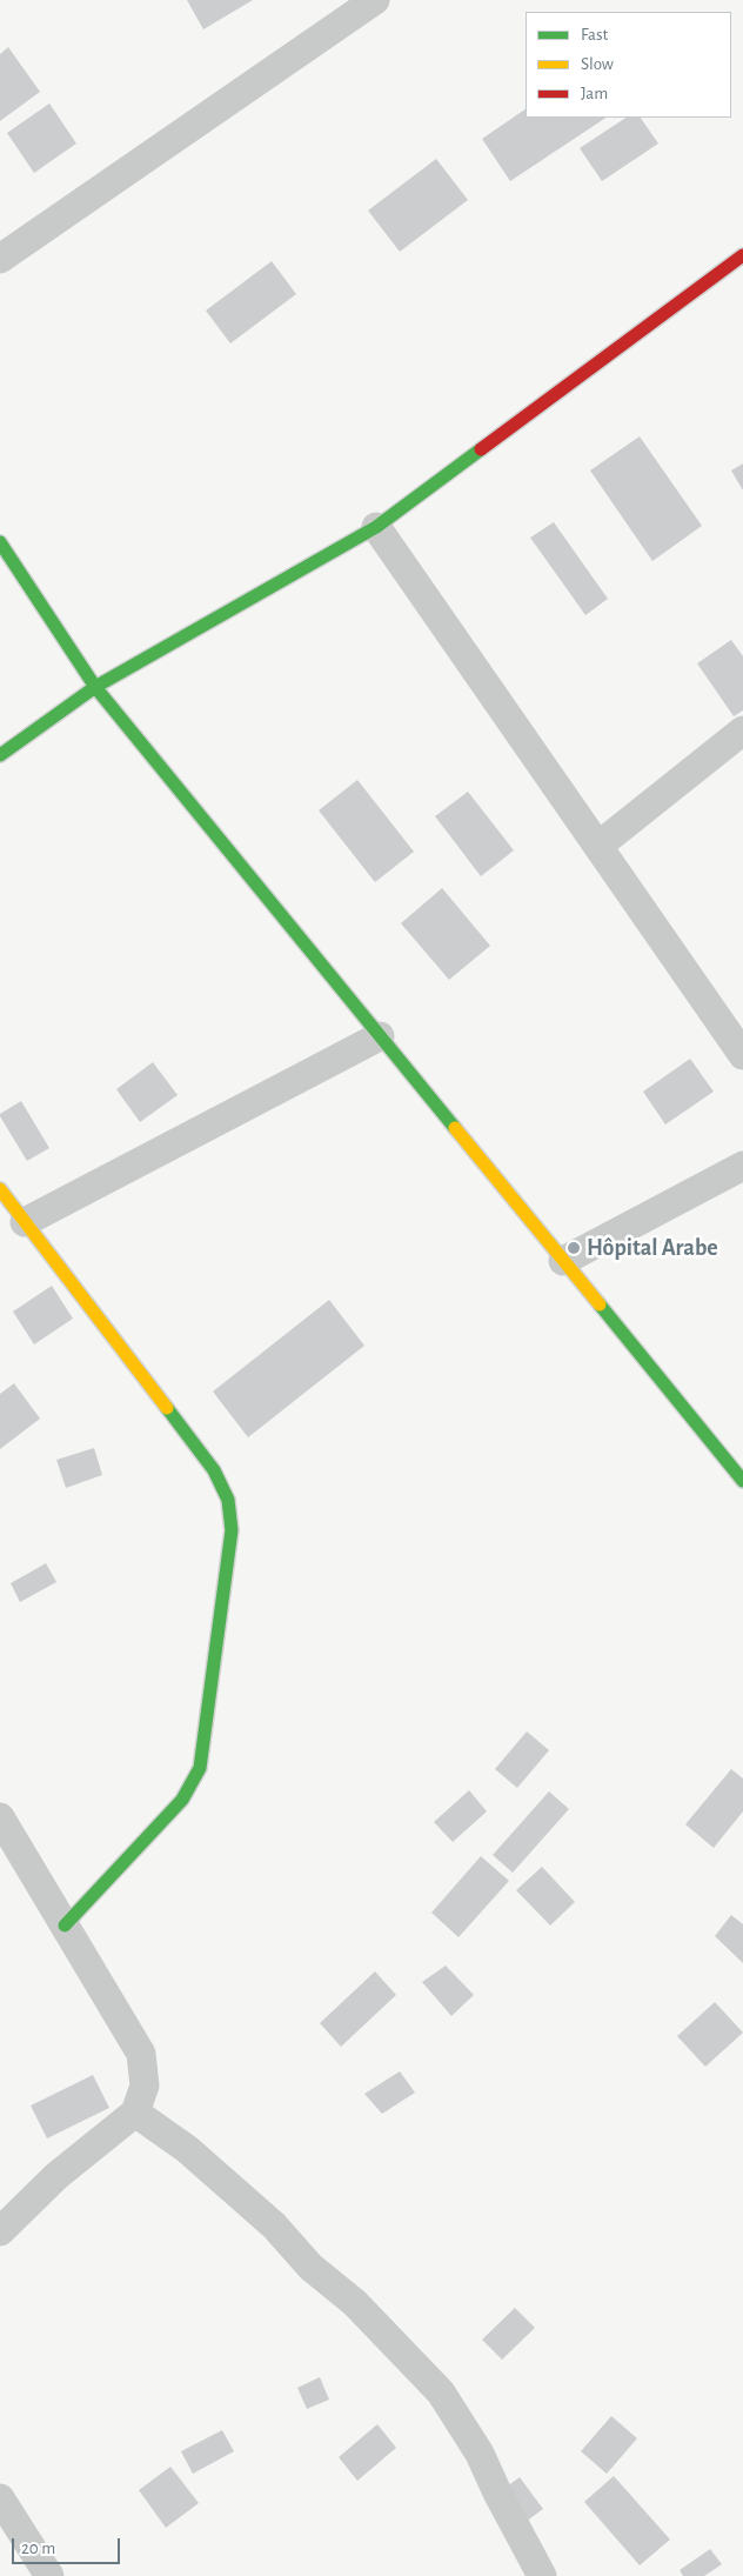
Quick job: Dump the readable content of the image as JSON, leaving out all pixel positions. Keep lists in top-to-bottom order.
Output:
{
  "places": ["Hôpital Arabe"],
  "legend": ["Fast", "Slow", "Jam"],
  "scale_bar": "20 m"
}
